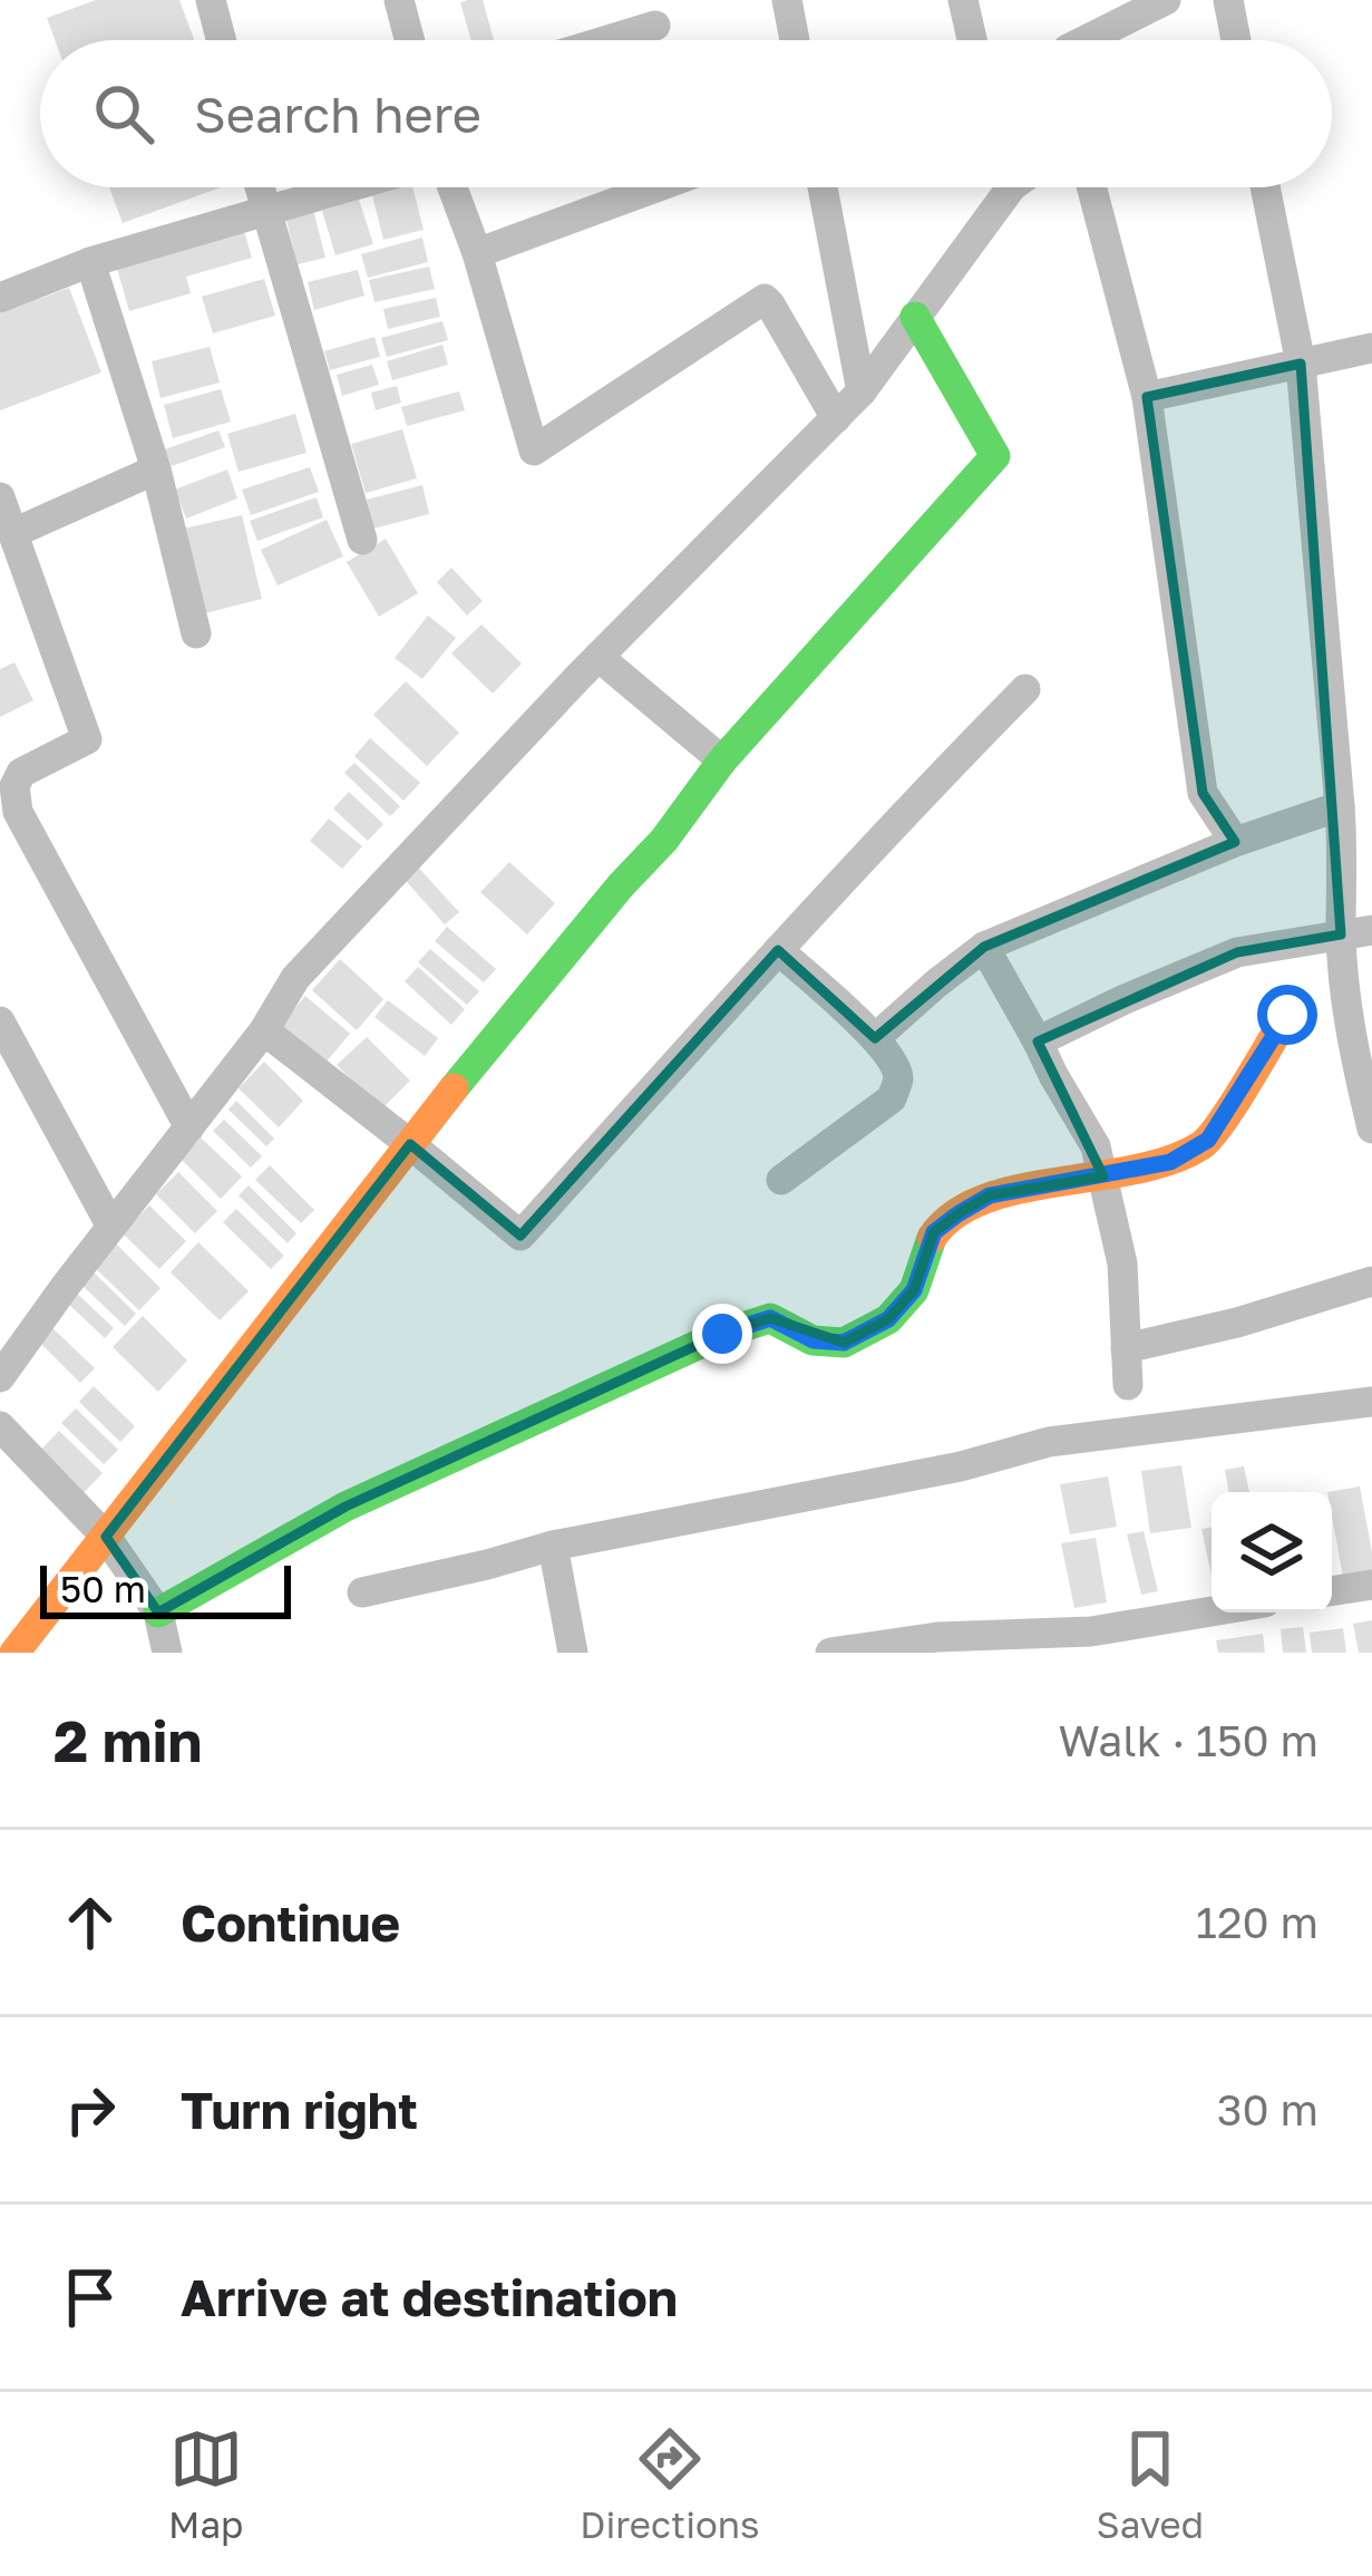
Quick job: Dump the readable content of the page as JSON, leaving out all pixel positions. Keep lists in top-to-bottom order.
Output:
{
  "scale_bar": "50 m",
  "page": {
    "search": "Search here",
    "scale": "50 m",
    "heading": ["2 min", "Walk · 150 m"],
    "list": [
      ["Continue", "120 m"],
      ["Turn right", "30 m"],
      "Arrive at destination"
    ],
    "nav": ["Map", "Directions", "Saved"]
  }
}
